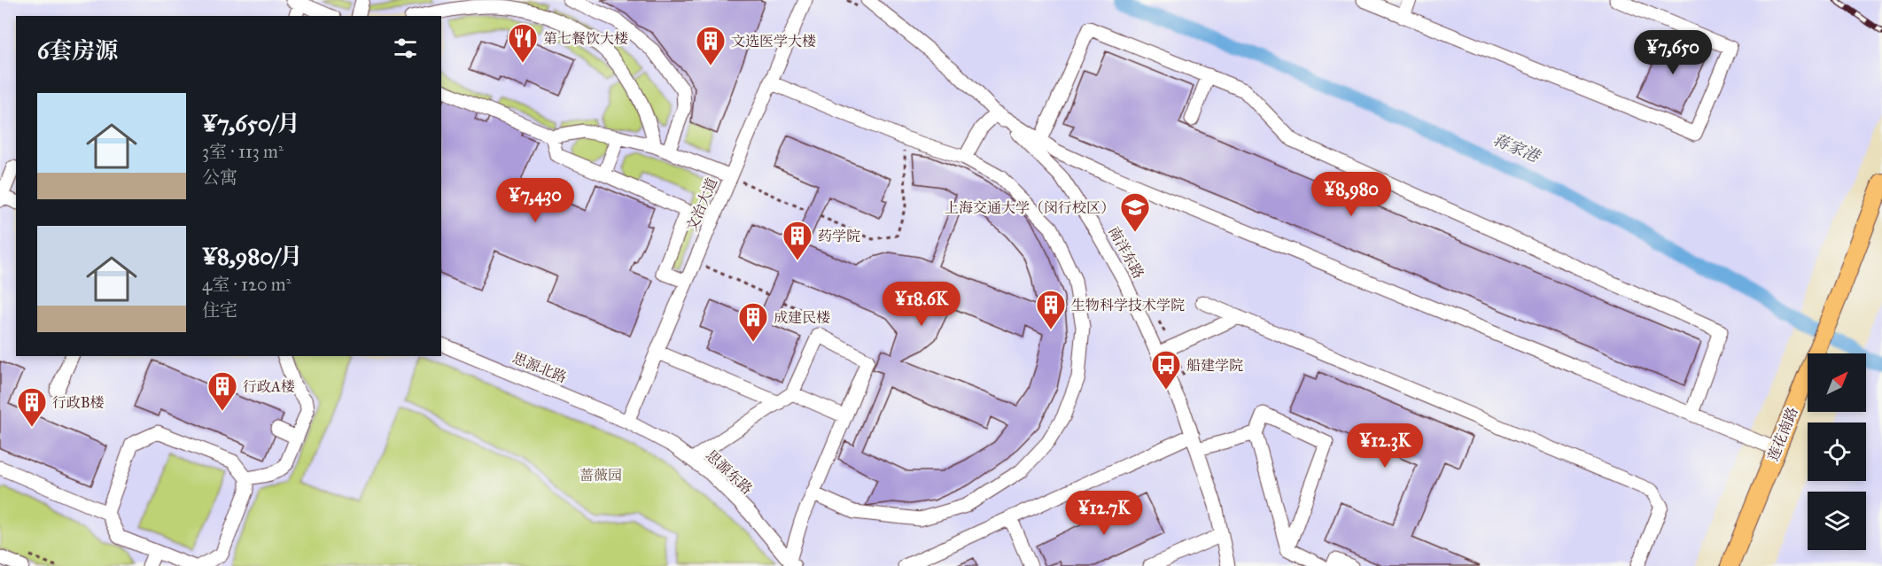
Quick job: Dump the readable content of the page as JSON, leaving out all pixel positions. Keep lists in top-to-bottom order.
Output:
{
  "streets": {
    "main road": ["莲花南路"],
    "lane": [
      "文治大道",
      "南洋东路",
      "思源北路",
      "思源东路"
    ]
  },
  "crossings": [
    ["文治大道", "思源北路"],
    ["文治大道", "思源东路"],
    ["思源北路", "思源东路"]
  ],
  "water": ["蒋家港"],
  "parks": ["蔷薇园"],
  "places": {
    "restaurant": ["第七餐饮大楼"],
    "building": [
      "文选医学大楼",
      "药学院",
      "生物科学技术学院",
      "成建民楼",
      "行政A楼",
      "行政B楼"
    ],
    "school or university": ["上海交通大学（闵行校区）"],
    "bus stop": ["船建学院"]
  },
  "north": "top right",
  "page": {
    "heading": "6套房源",
    "price": [
      "¥7,650",
      "¥8,980",
      "¥7,430",
      "¥18.6K",
      "¥12.3K",
      "¥12.7K"
    ],
    "list": [
      {
        "name": "¥7,650/月",
        "note": "3室 · 113 m² · 公寓"
      },
      {
        "name": "¥8,980/月",
        "note": "4室 · 120 m² · 住宅"
      }
    ]
  }
}
